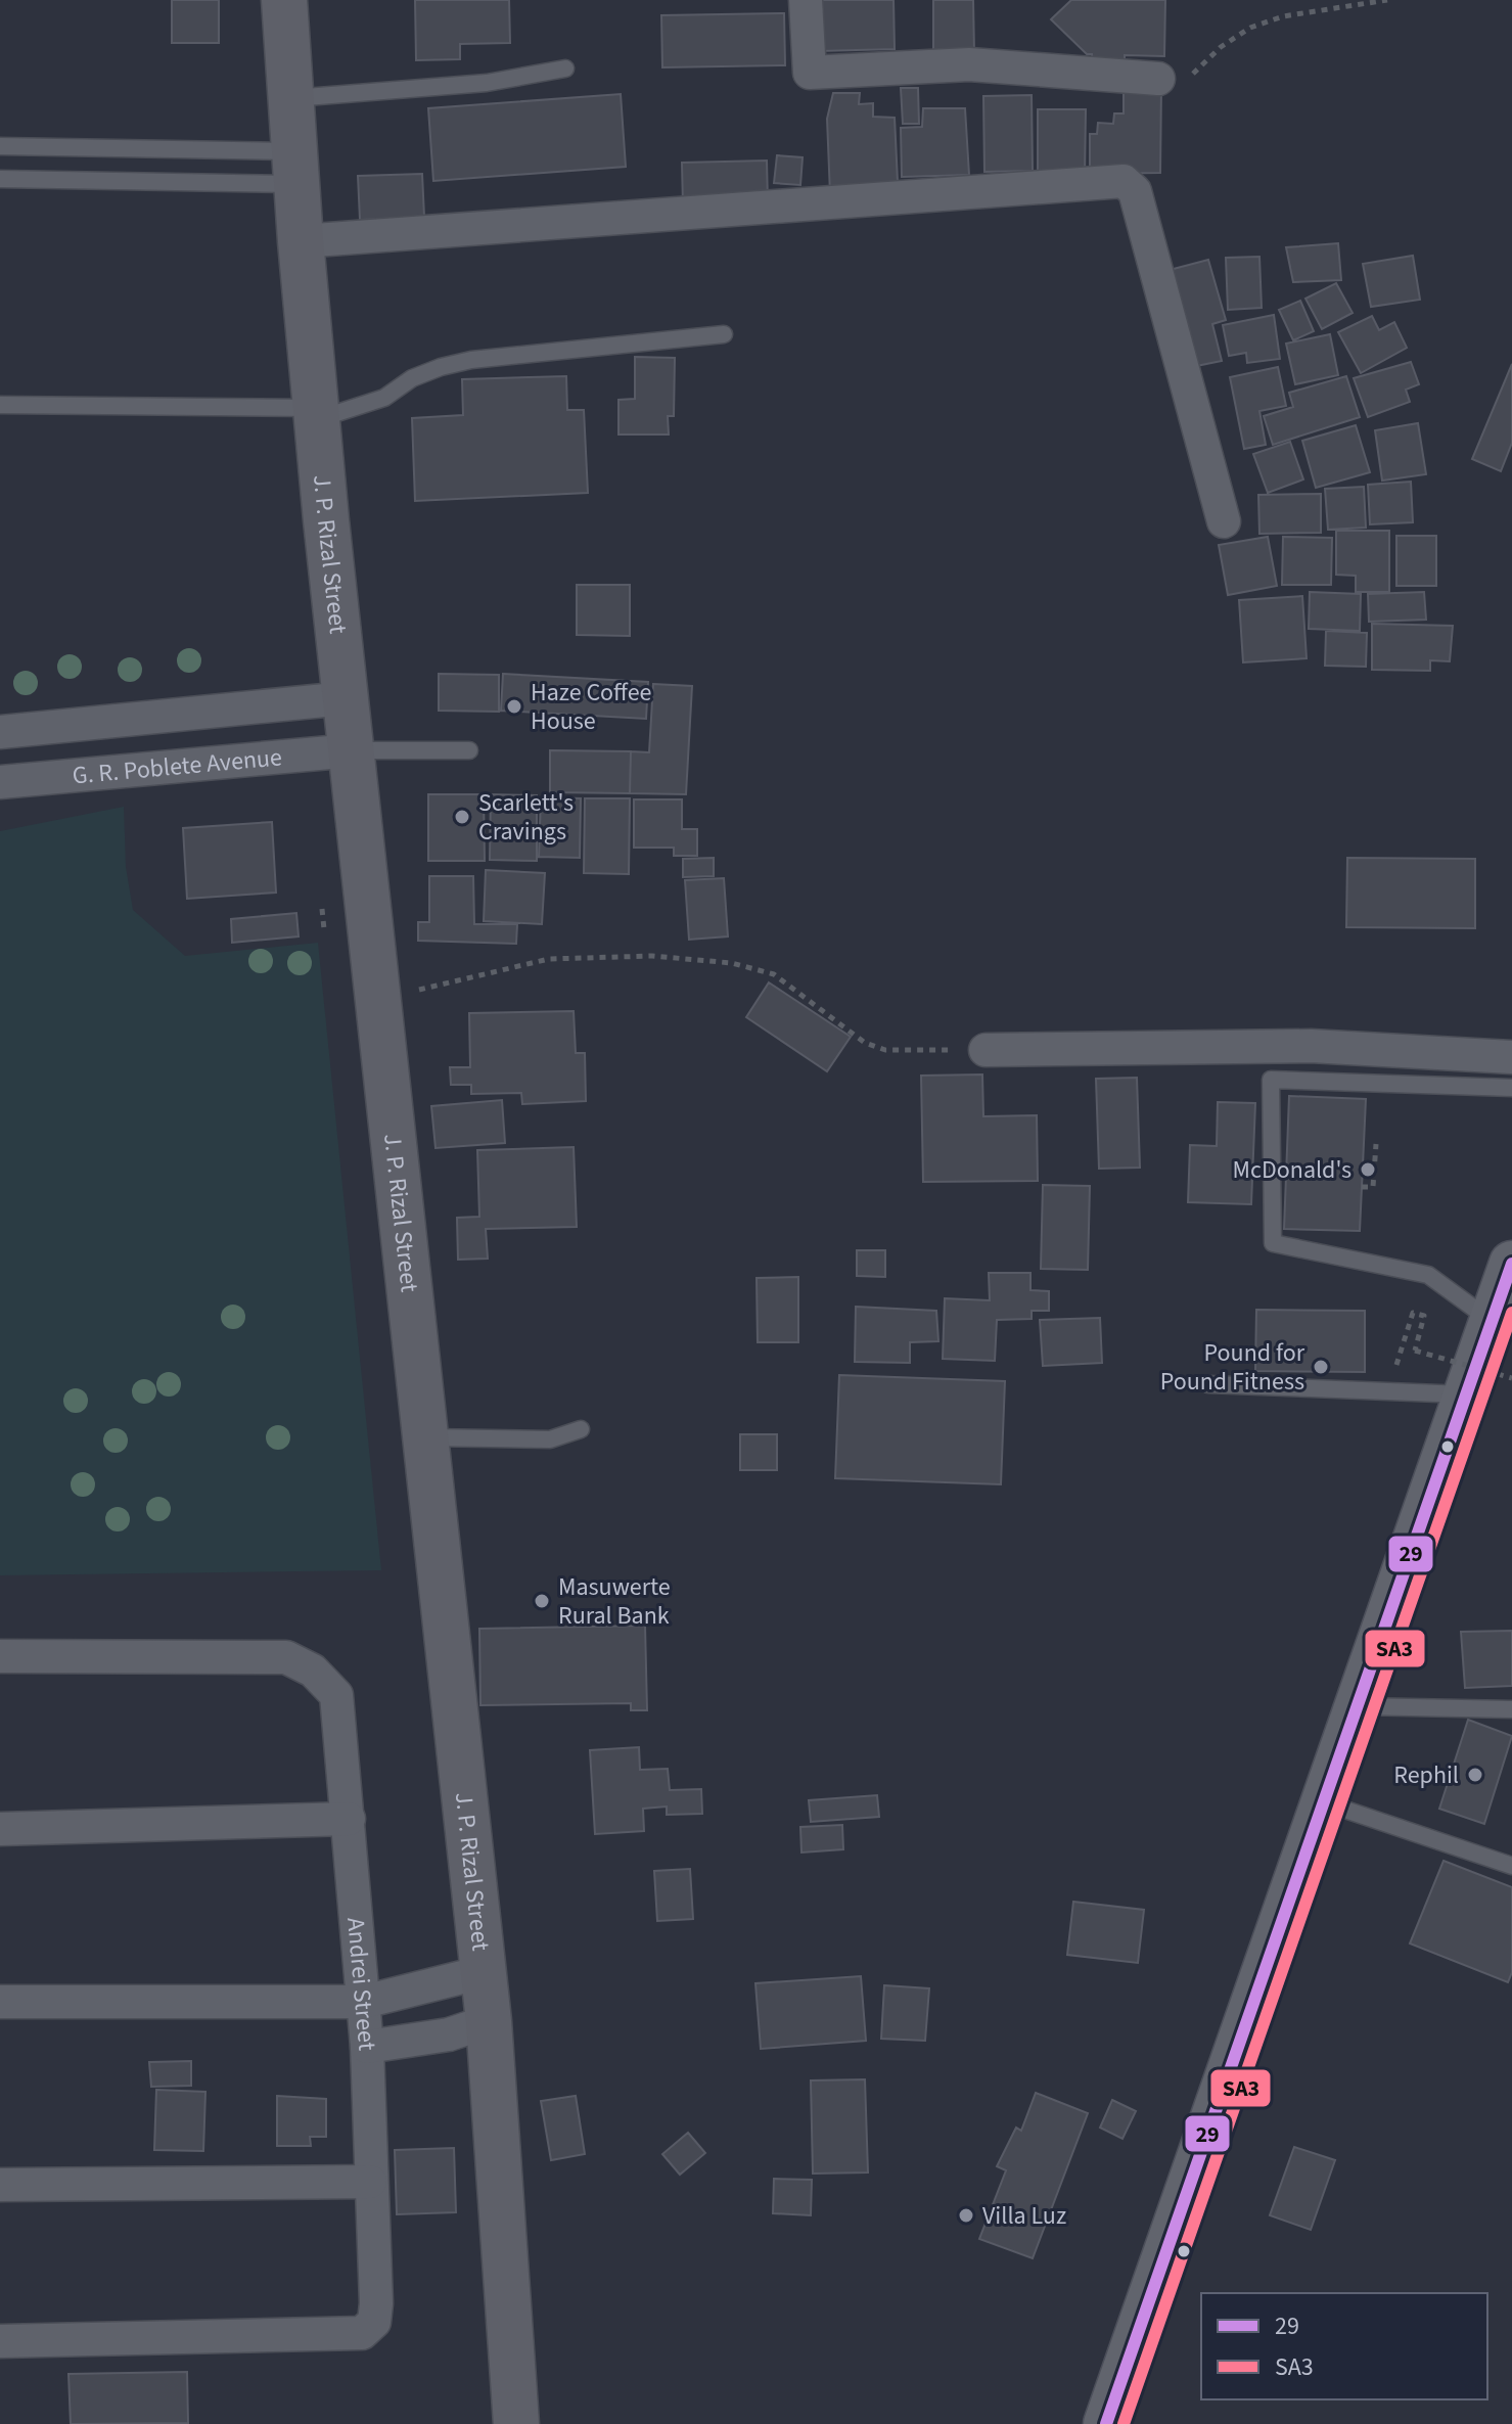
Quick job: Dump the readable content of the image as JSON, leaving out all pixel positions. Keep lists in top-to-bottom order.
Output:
{
  "streets": {
    "main road": ["J. P. Rizal Street"],
    "street": ["G. R. Poblete Avenue", "Andrei Street"]
  },
  "crossings": [
    ["J. P. Rizal Street", "G. R. Poblete Avenue"]
  ],
  "places": [
    "Haze Coffee House",
    "Scarlett's Cravings",
    "McDonald's",
    "Pound for Pound Fitness",
    "Masuwerte Rural Bank",
    "Rephil",
    "Villa Luz"
  ],
  "lines": ["transit line 29", "transit line SA3"],
  "legend": ["29", "SA3"]
}
